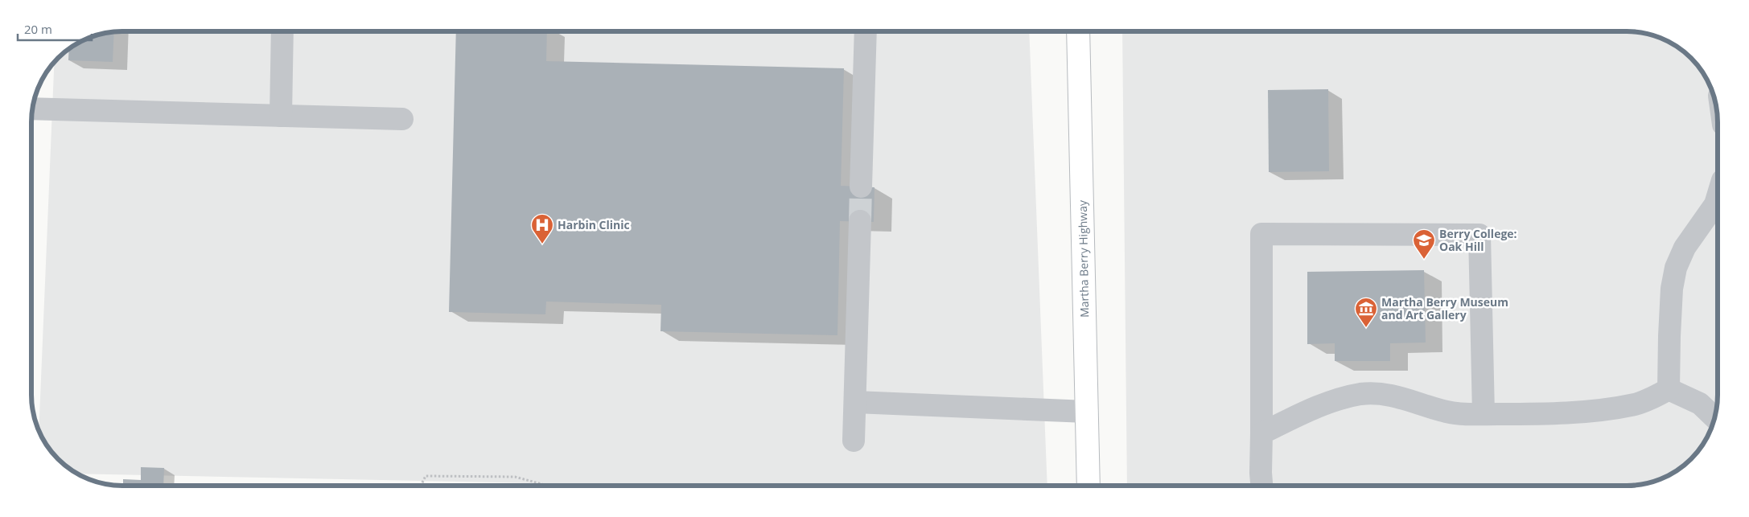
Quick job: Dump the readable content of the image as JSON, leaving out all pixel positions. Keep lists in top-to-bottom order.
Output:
{
  "streets": {
    "main road": ["Martha Berry Highway"]
  },
  "places": {
    "hospital": ["Harbin Clinic"],
    "school or university": ["Berry College: Oak Hill"],
    "museum": ["Martha Berry Museum and Art Gallery"]
  },
  "scale_bar": "20 m"
}
